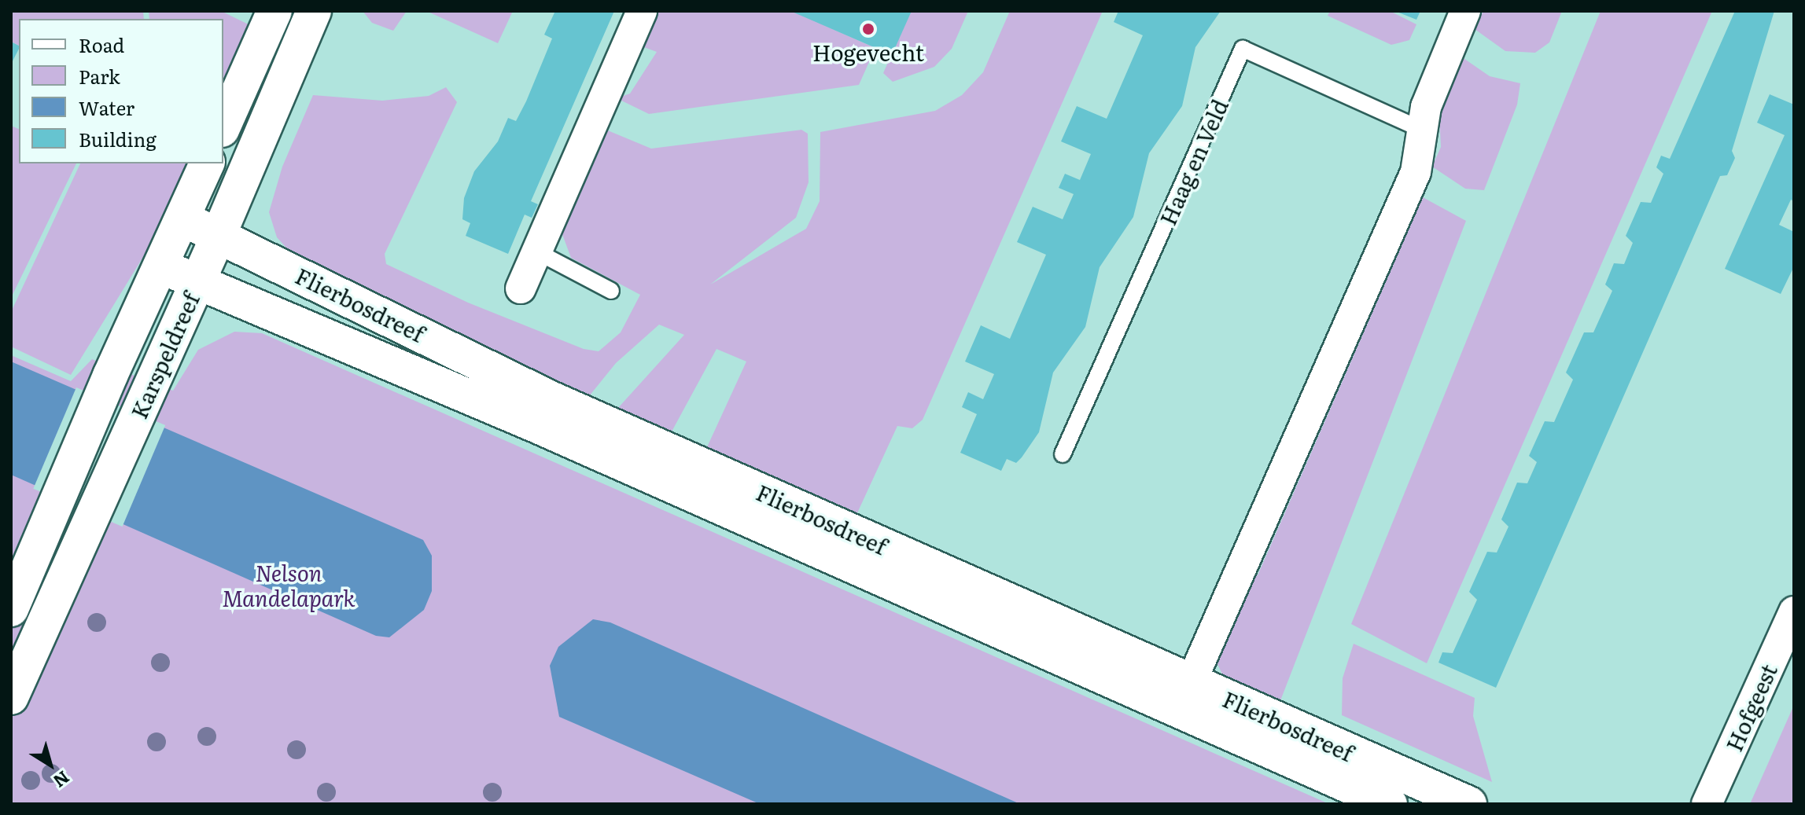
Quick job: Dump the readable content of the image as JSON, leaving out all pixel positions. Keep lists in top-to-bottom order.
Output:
{
  "streets": {
    "street": ["Flierbosdreef", "Karspeldreef", "Hofgeest"],
    "lane": ["Haag en Veld"]
  },
  "crossings": [
    ["Flierbosdreef", "Karspeldreef"]
  ],
  "parks": ["Nelson Mandelapark"],
  "places": ["Hogevecht"],
  "legend": [
    "Road",
    "Park",
    "Water",
    "Building"
  ],
  "north": "bottom right"
}
